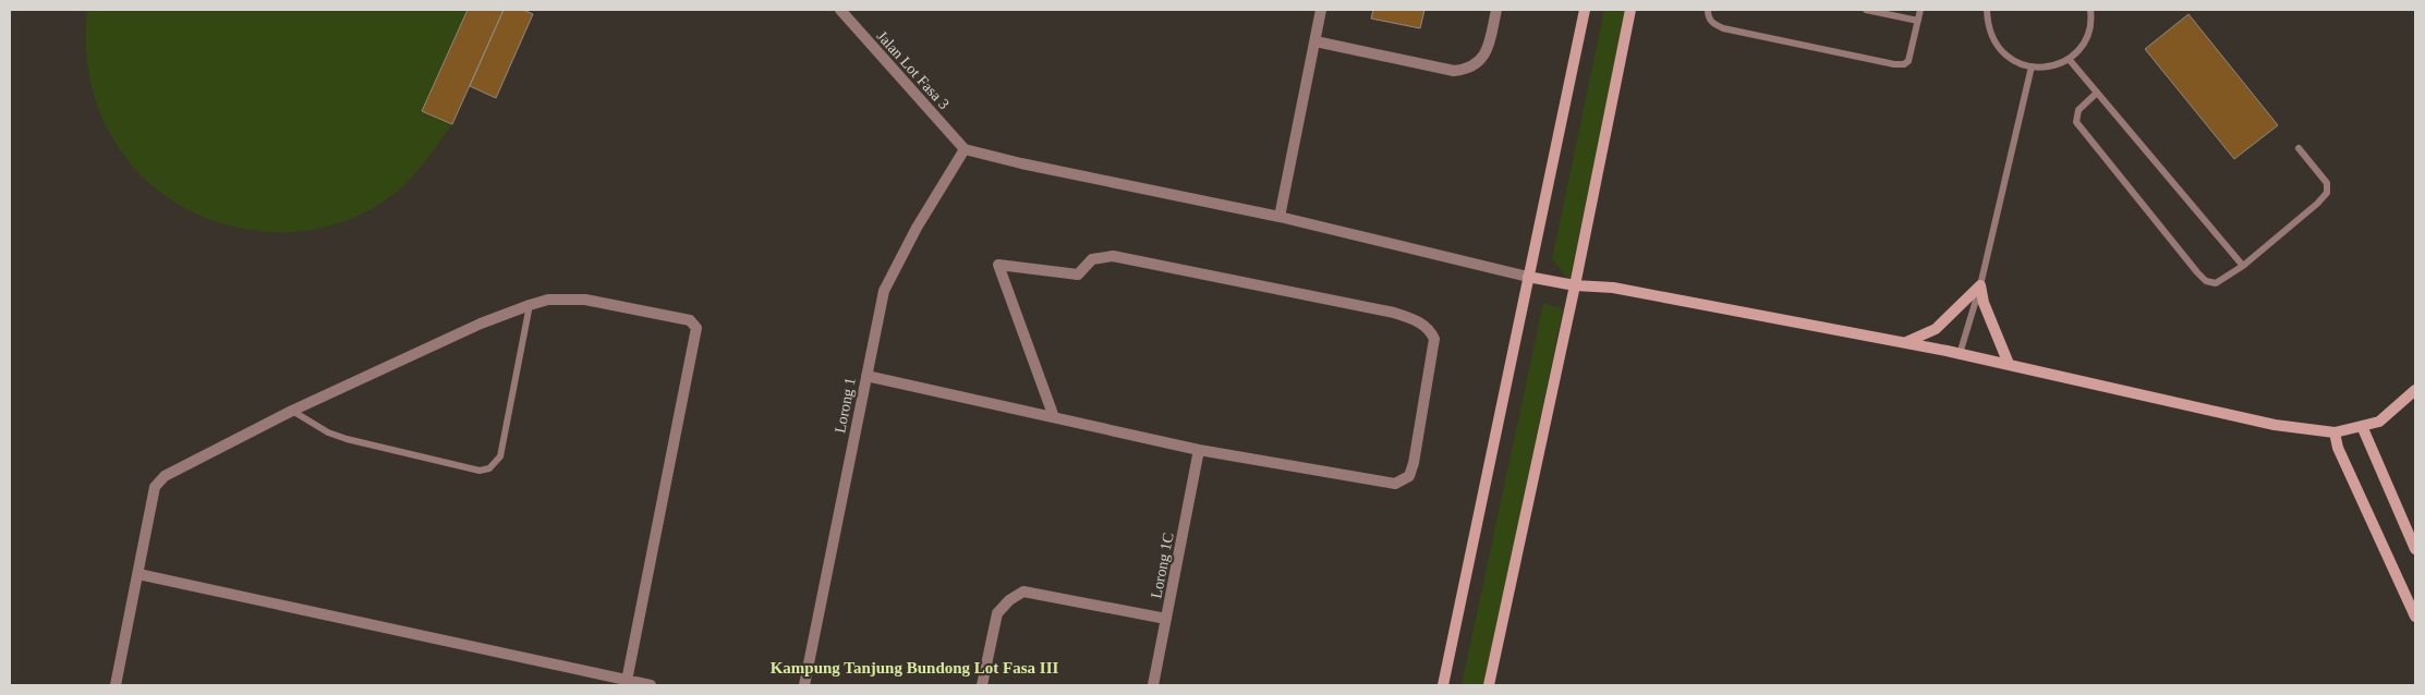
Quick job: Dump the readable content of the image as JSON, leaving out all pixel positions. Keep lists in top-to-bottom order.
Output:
{
  "streets": {
    "street": ["Jalan Lot Fasa 3", "Lorong 1", "Lorong 1C"]
  },
  "crossings": [
    ["Jalan Lot Fasa 3", "Lorong 1"]
  ],
  "districts": ["Kampung Tanjung Bundong Lot Fasa III"]
}
